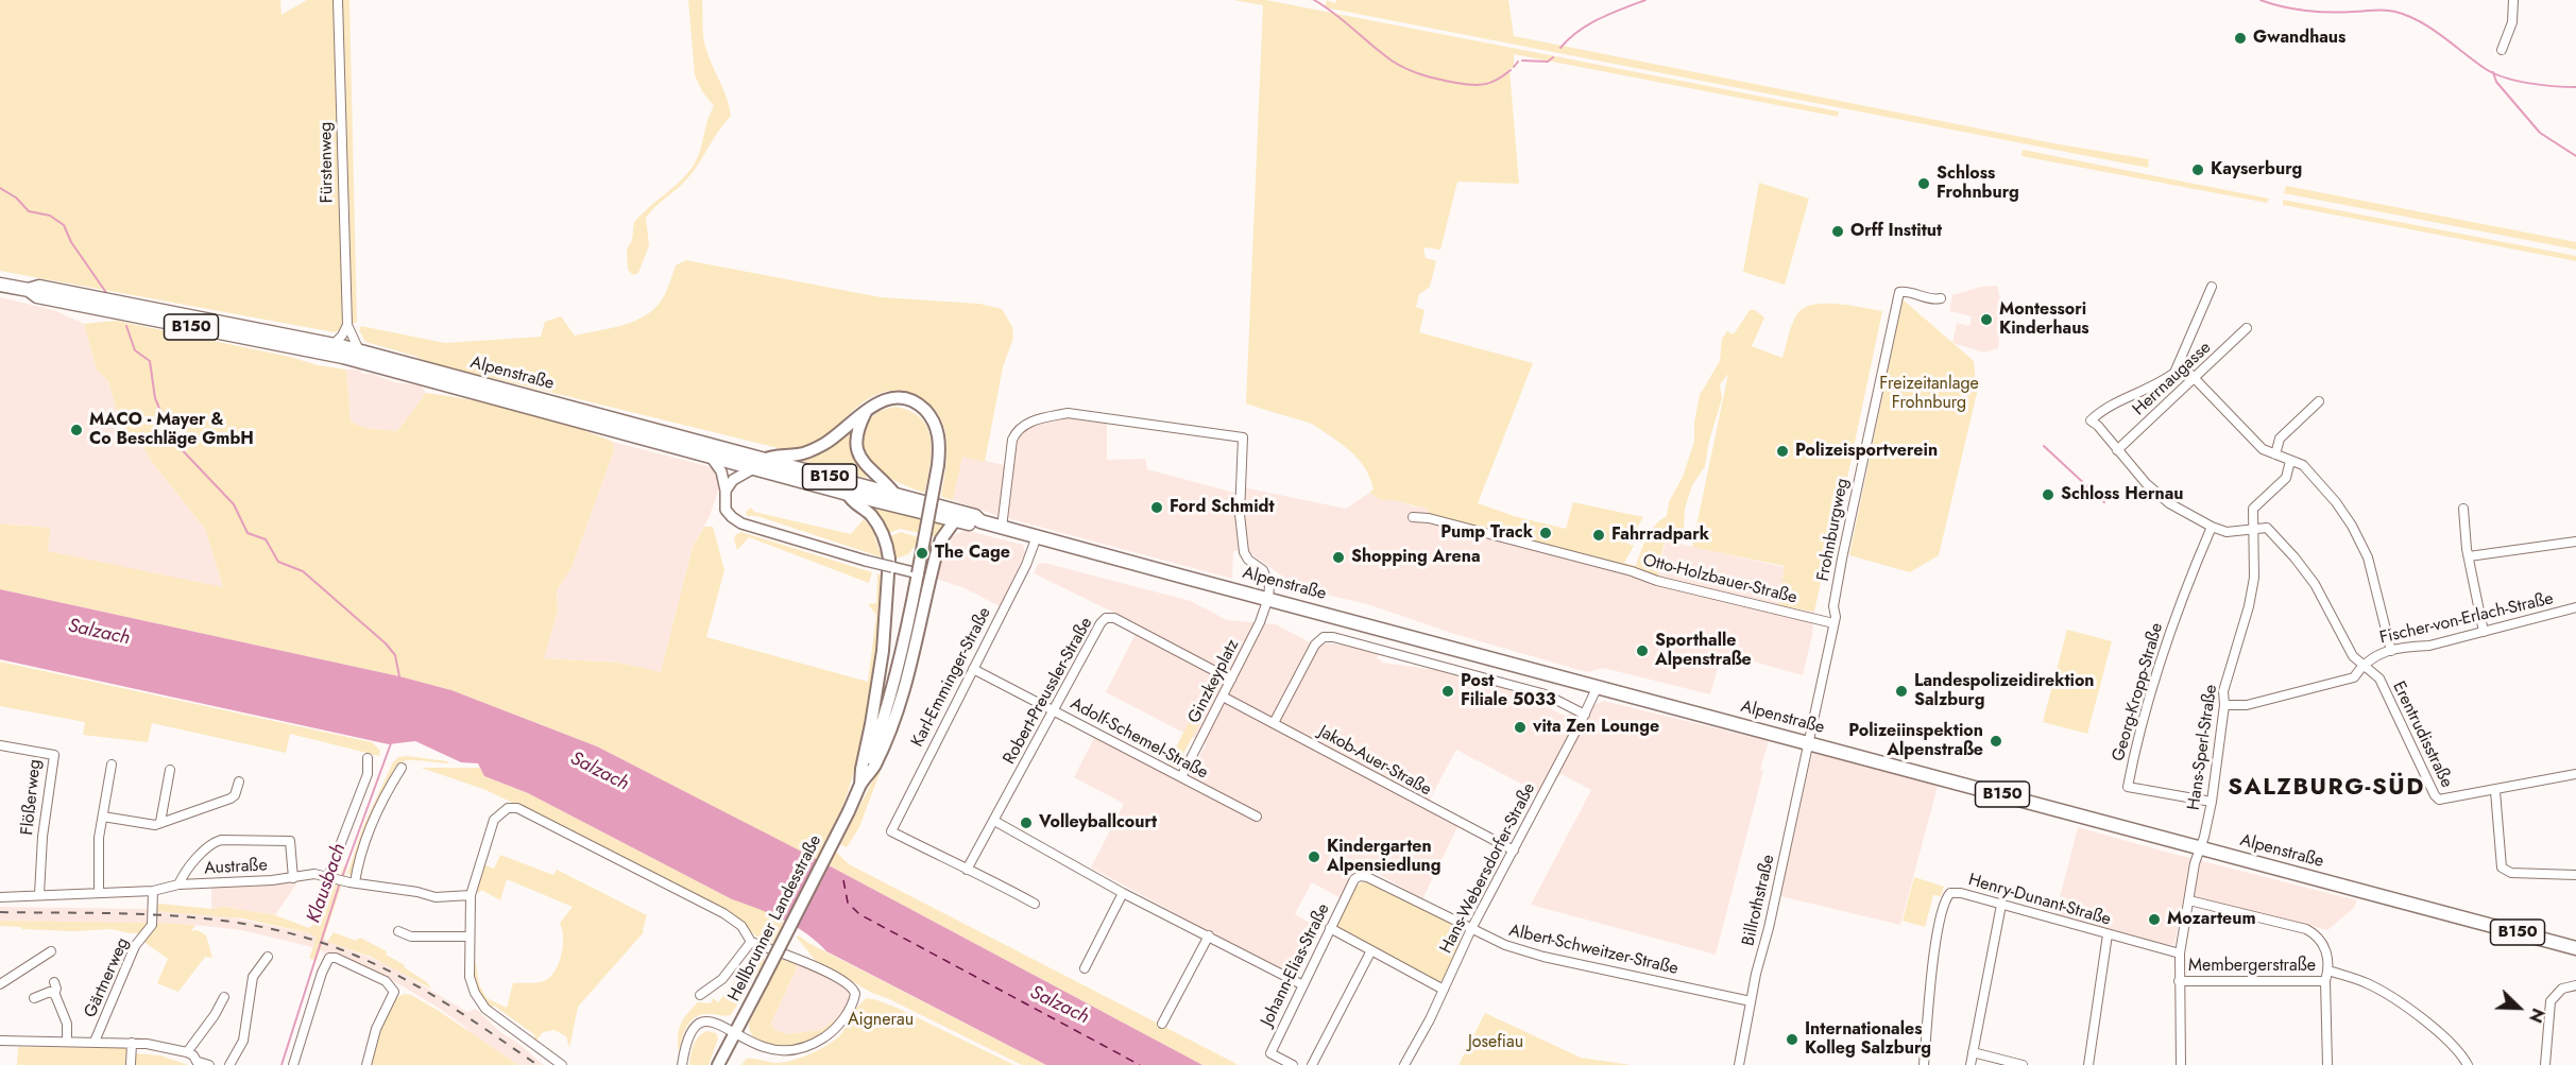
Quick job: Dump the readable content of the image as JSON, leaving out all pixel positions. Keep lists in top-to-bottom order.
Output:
{
  "streets": {
    "main road": ["B150", "Alpenstraße", "Hellbrunner Landesstraße"],
    "street": [
      "Fürstenweg",
      "Herrnaugasse",
      "Frohnburgweg",
      "Otto-Holzbauer-Straße",
      "Fischer-von-Erlach-Straße",
      "Karl-Emminger-Straße",
      "Ginzkeyplatz",
      "Robert-Preussler-Straße",
      "Georg-Kropp-Straße",
      "Erentrudisstraße",
      "Adolf-Schemel-Straße",
      "Hans-Sperl-Straße",
      "Jakob-Auer-Straße",
      "Flößerweg",
      "Austraße",
      "Hans-Webersdorfer-Straße",
      "Billrothstraße",
      "Henry-Dunant-Straße",
      "Albert-Schweitzer-Straße",
      "Johann-Elias-Straße",
      "Membergerstraße",
      "Gärtnerweg"
    ]
  },
  "crossings": [
    ["Fürstenweg", "Alpenstraße"],
    ["Alpenstraße", "Frohnburgweg"],
    ["Alpenstraße", "Karl-Emminger-Straße"],
    ["Alpenstraße", "Ginzkeyplatz"],
    ["Alpenstraße", "Hans-Sperl-Straße"],
    ["Alpenstraße", "Hans-Webersdorfer-Straße"],
    ["Alpenstraße", "Billrothstraße"],
    ["Alpenstraße", "Hellbrunner Landesstraße"],
    ["Frohnburgweg", "Otto-Holzbauer-Straße"],
    ["Frohnburgweg", "Billrothstraße"],
    ["Fischer-von-Erlach-Straße", "Erentrudisstraße"],
    ["Fischer-von-Erlach-Straße", "Hans-Sperl-Straße"],
    ["Karl-Emminger-Straße", "Robert-Preussler-Straße"],
    ["Karl-Emminger-Straße", "Adolf-Schemel-Straße"],
    ["Ginzkeyplatz", "Robert-Preussler-Straße"],
    ["Ginzkeyplatz", "Adolf-Schemel-Straße"],
    ["Ginzkeyplatz", "Jakob-Auer-Straße"],
    ["Robert-Preussler-Straße", "Adolf-Schemel-Straße"],
    ["Georg-Kropp-Straße", "Hans-Sperl-Straße"],
    ["Hans-Sperl-Straße", "Henry-Dunant-Straße"],
    ["Hans-Sperl-Straße", "Membergerstraße"],
    ["Jakob-Auer-Straße", "Hans-Webersdorfer-Straße"],
    ["Flößerweg", "Austraße"],
    ["Austraße", "Gärtnerweg"],
    ["Hans-Webersdorfer-Straße", "Albert-Schweitzer-Straße"],
    ["Billrothstraße", "Albert-Schweitzer-Straße"],
    ["Albert-Schweitzer-Straße", "Johann-Elias-Straße"]
  ],
  "districts": ["SALZBURG-SÜD"],
  "water": ["Salzach", "Klausbach"],
  "parks": ["Freizeitanlage Frohnburg", "Aignerau", "Josefiau"],
  "places": [
    "Gwandhaus",
    "Kayserburg",
    "Schloss Frohnburg",
    "Orff Institut",
    "Montessori Kinderhaus",
    "MACO - Mayer & Co Beschläge GmbH",
    "Polizeisportverein",
    "Schloss Hernau",
    "Ford Schmidt",
    "Pump Track",
    "Fahrradpark",
    "The Cage",
    "Shopping Arena",
    "Sporthalle Alpenstraße",
    "Post Filiale 5033",
    "Landespolizeidirektion Salzburg",
    "vita Zen Lounge",
    "Polizeiinspektion Alpenstraße",
    "Volleyballcourt",
    "Kindergarten Alpensiedlung",
    "Mozarteum",
    "Internationales Kolleg Salzburg"
  ],
  "north": "bottom right"
}
